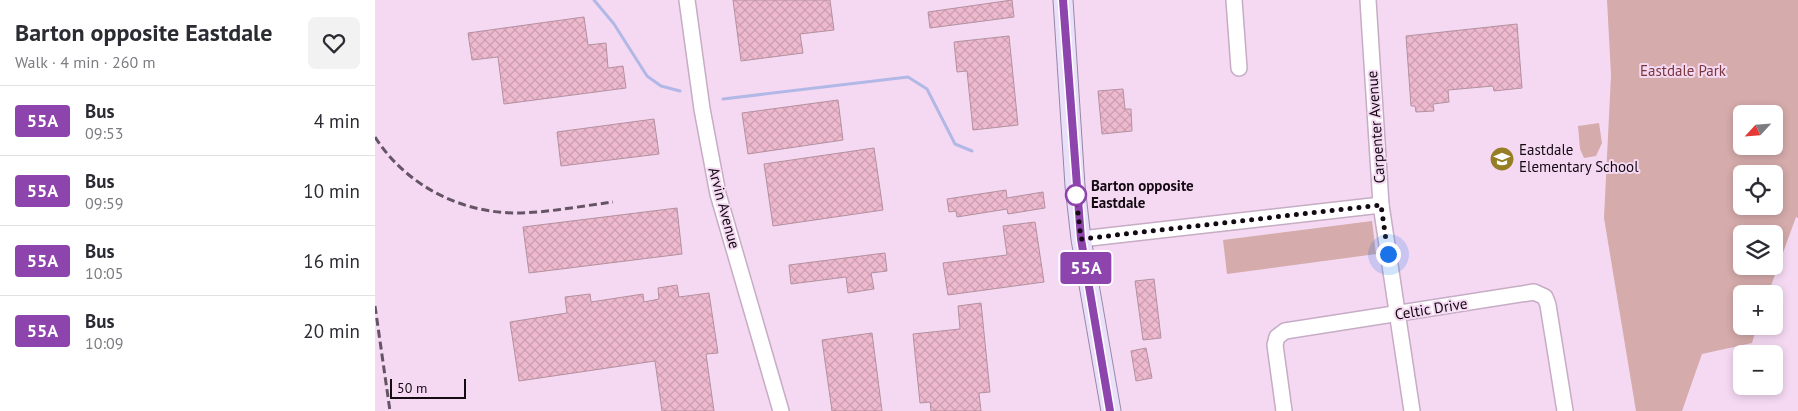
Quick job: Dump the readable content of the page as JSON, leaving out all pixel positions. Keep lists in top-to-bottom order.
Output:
{
  "streets": {
    "street": ["Carpenter Avenue", "Arvin Avenue", "Celtic Drive"]
  },
  "crossings": [
    ["Carpenter Avenue", "Celtic Drive"]
  ],
  "parks": ["Eastdale Park"],
  "places": {
    "school or university": ["Eastdale Elementary School"],
    "other": ["Barton opposite Eastdale"]
  },
  "lines": ["bus line 55A"],
  "scale_bar": "50 m",
  "north": "bottom left",
  "page": {
    "heading": ["Barton opposite Eastdale", "Walk · 4 min · 260 m"],
    "on_map": "55A",
    "list": [
      {
        "mark": "55A",
        "name": "Bus",
        "note": "09:53",
        "value": "4 min"
      },
      {
        "mark": "55A",
        "name": "Bus",
        "note": "09:59",
        "value": "10 min"
      },
      {
        "mark": "55A",
        "name": "Bus",
        "note": "10:05",
        "value": "16 min"
      },
      {
        "mark": "55A",
        "name": "Bus",
        "note": "10:09",
        "value": "20 min"
      }
    ],
    "map_buttons": ["+", "−"],
    "scale": "50 m"
  }
}
